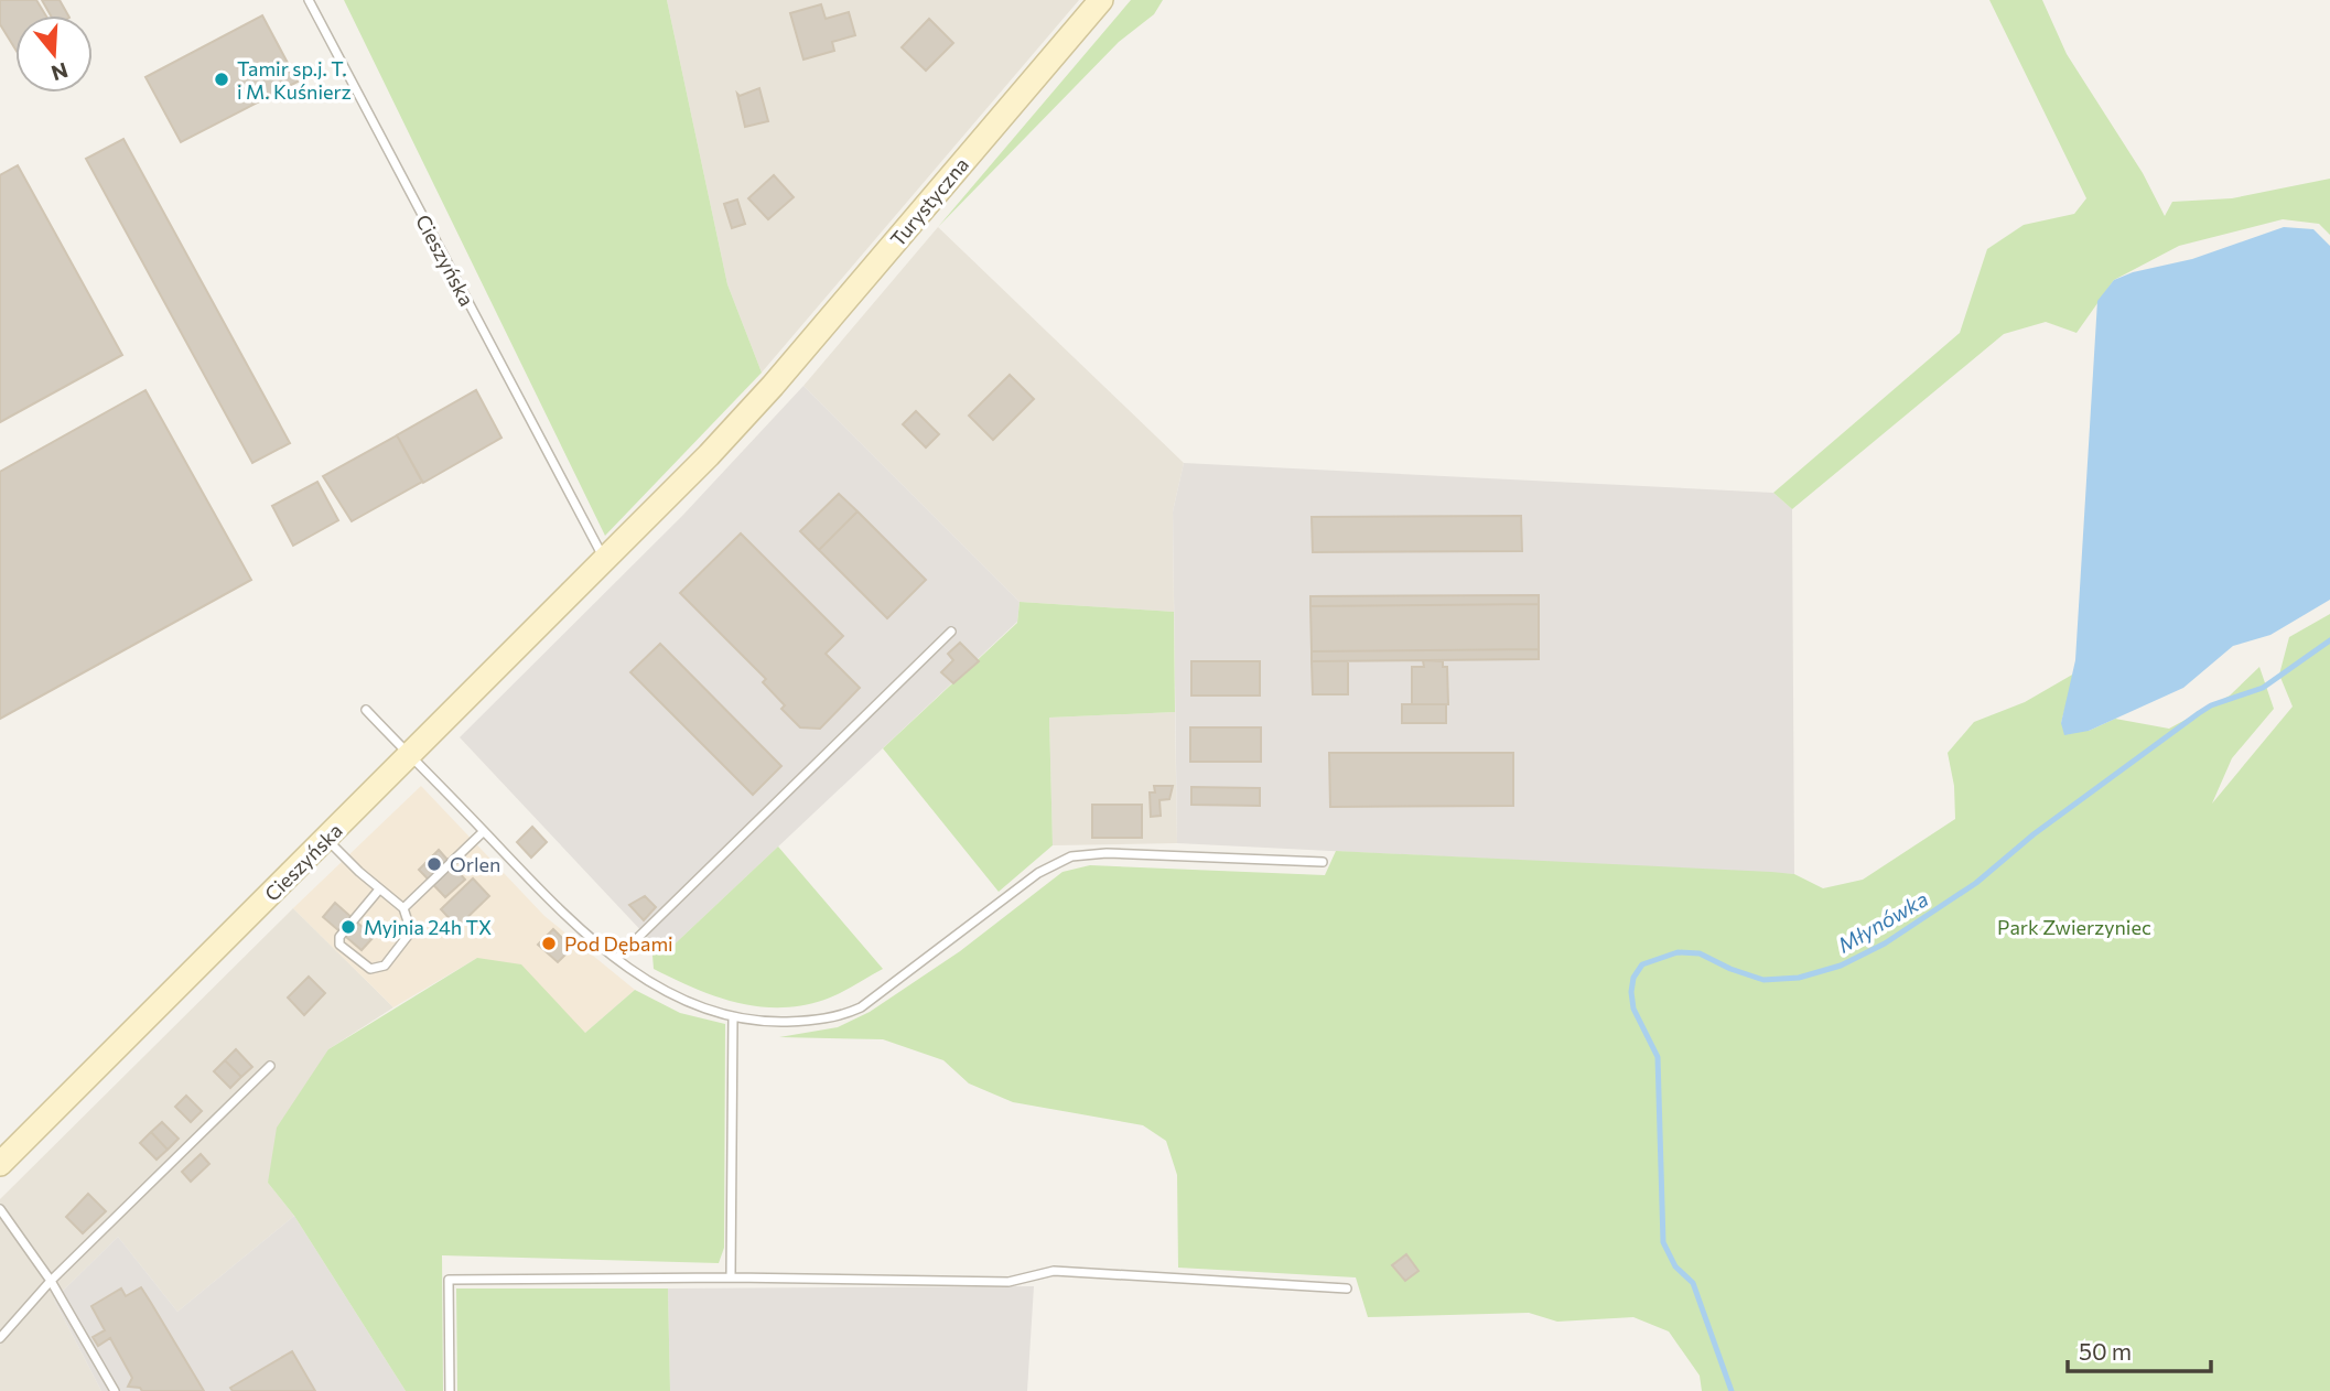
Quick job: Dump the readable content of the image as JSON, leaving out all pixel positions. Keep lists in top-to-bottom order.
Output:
{
  "streets": {
    "main road": ["Turystyczna", "Cieszyńska"]
  },
  "crossings": [
    ["Turystyczna", "Cieszyńska"]
  ],
  "water": ["Młynówka"],
  "parks": ["Park Zwierzyniec"],
  "places": [
    "Tamir sp.j. T. i M. Kuśnierz",
    "Orlen",
    "Myjnia 24h TX",
    "Pod Dębami"
  ],
  "scale_bar": "50 m",
  "north": "bottom"
}
